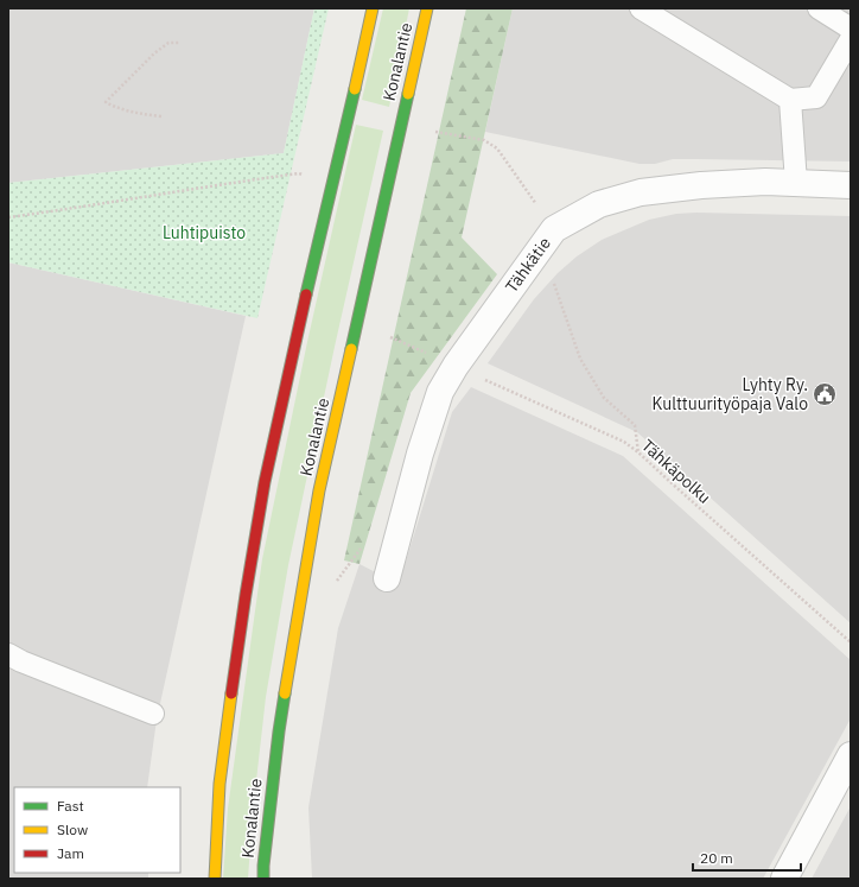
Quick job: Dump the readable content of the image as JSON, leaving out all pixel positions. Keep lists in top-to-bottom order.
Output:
{
  "streets": {
    "main road": ["Konalantie"],
    "street": ["Tähkätie"],
    "path": ["Tähkäpolku"]
  },
  "crossings": [
    ["Tähkätie", "Tähkäpolku"]
  ],
  "parks": ["Luhtipuisto"],
  "places": {
    "public building": ["Lyhty Ry. Kulttuurityöpaja Valo"]
  },
  "legend": ["Fast", "Slow", "Jam"],
  "scale_bar": "20 m"
}
